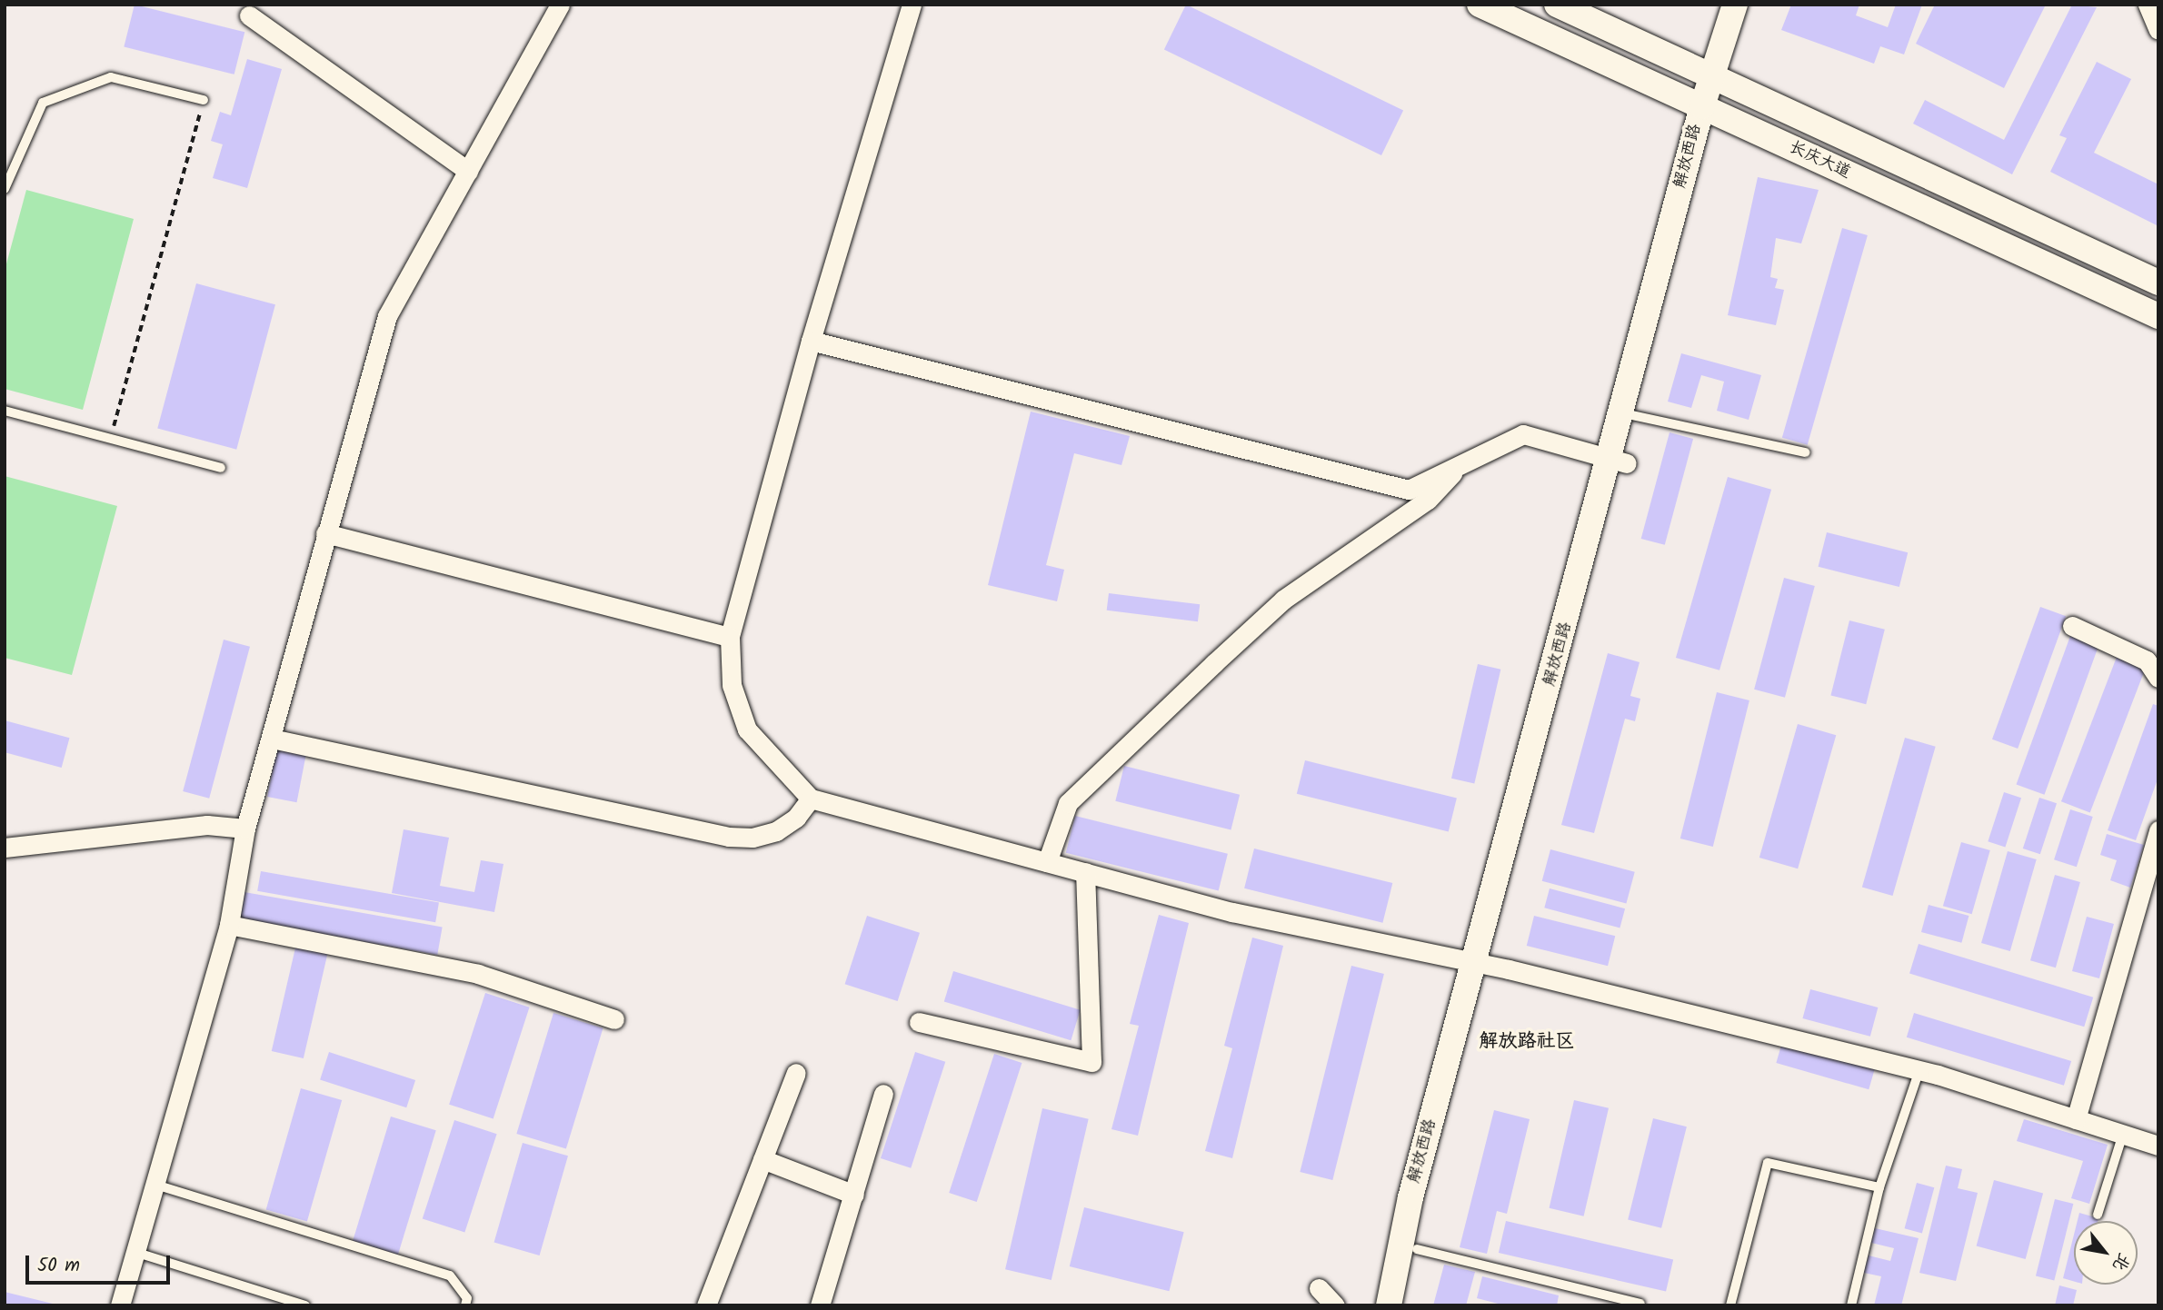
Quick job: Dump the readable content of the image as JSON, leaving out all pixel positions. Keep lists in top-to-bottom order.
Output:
{
  "streets": {
    "street": ["解放西路", "长庆大道"]
  },
  "crossings": [
    ["解放西路", "长庆大道"]
  ],
  "districts": ["解放路社区"],
  "scale_bar": "50 m",
  "north": "bottom right"
}
